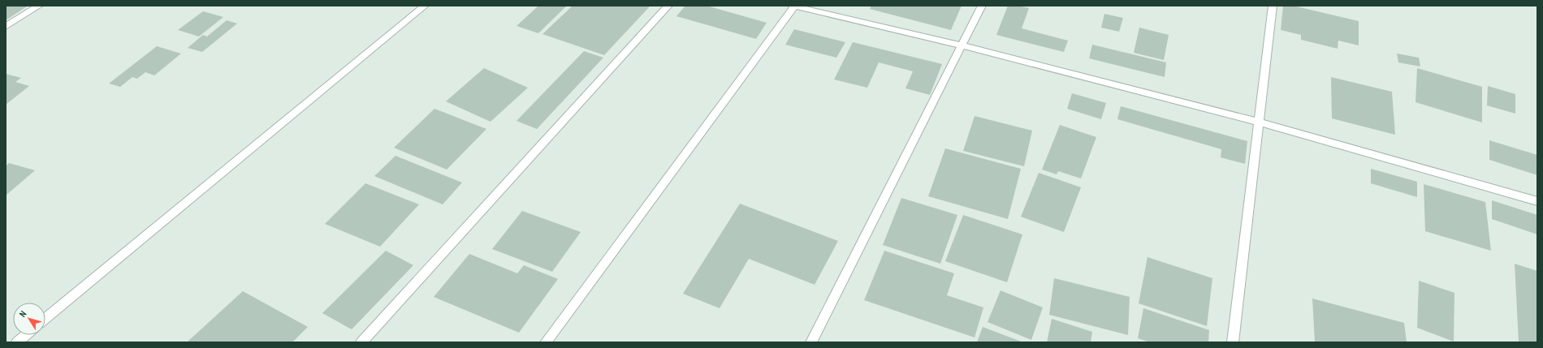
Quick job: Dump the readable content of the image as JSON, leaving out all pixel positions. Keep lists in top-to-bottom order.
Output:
{
  "north": "top left"
}
